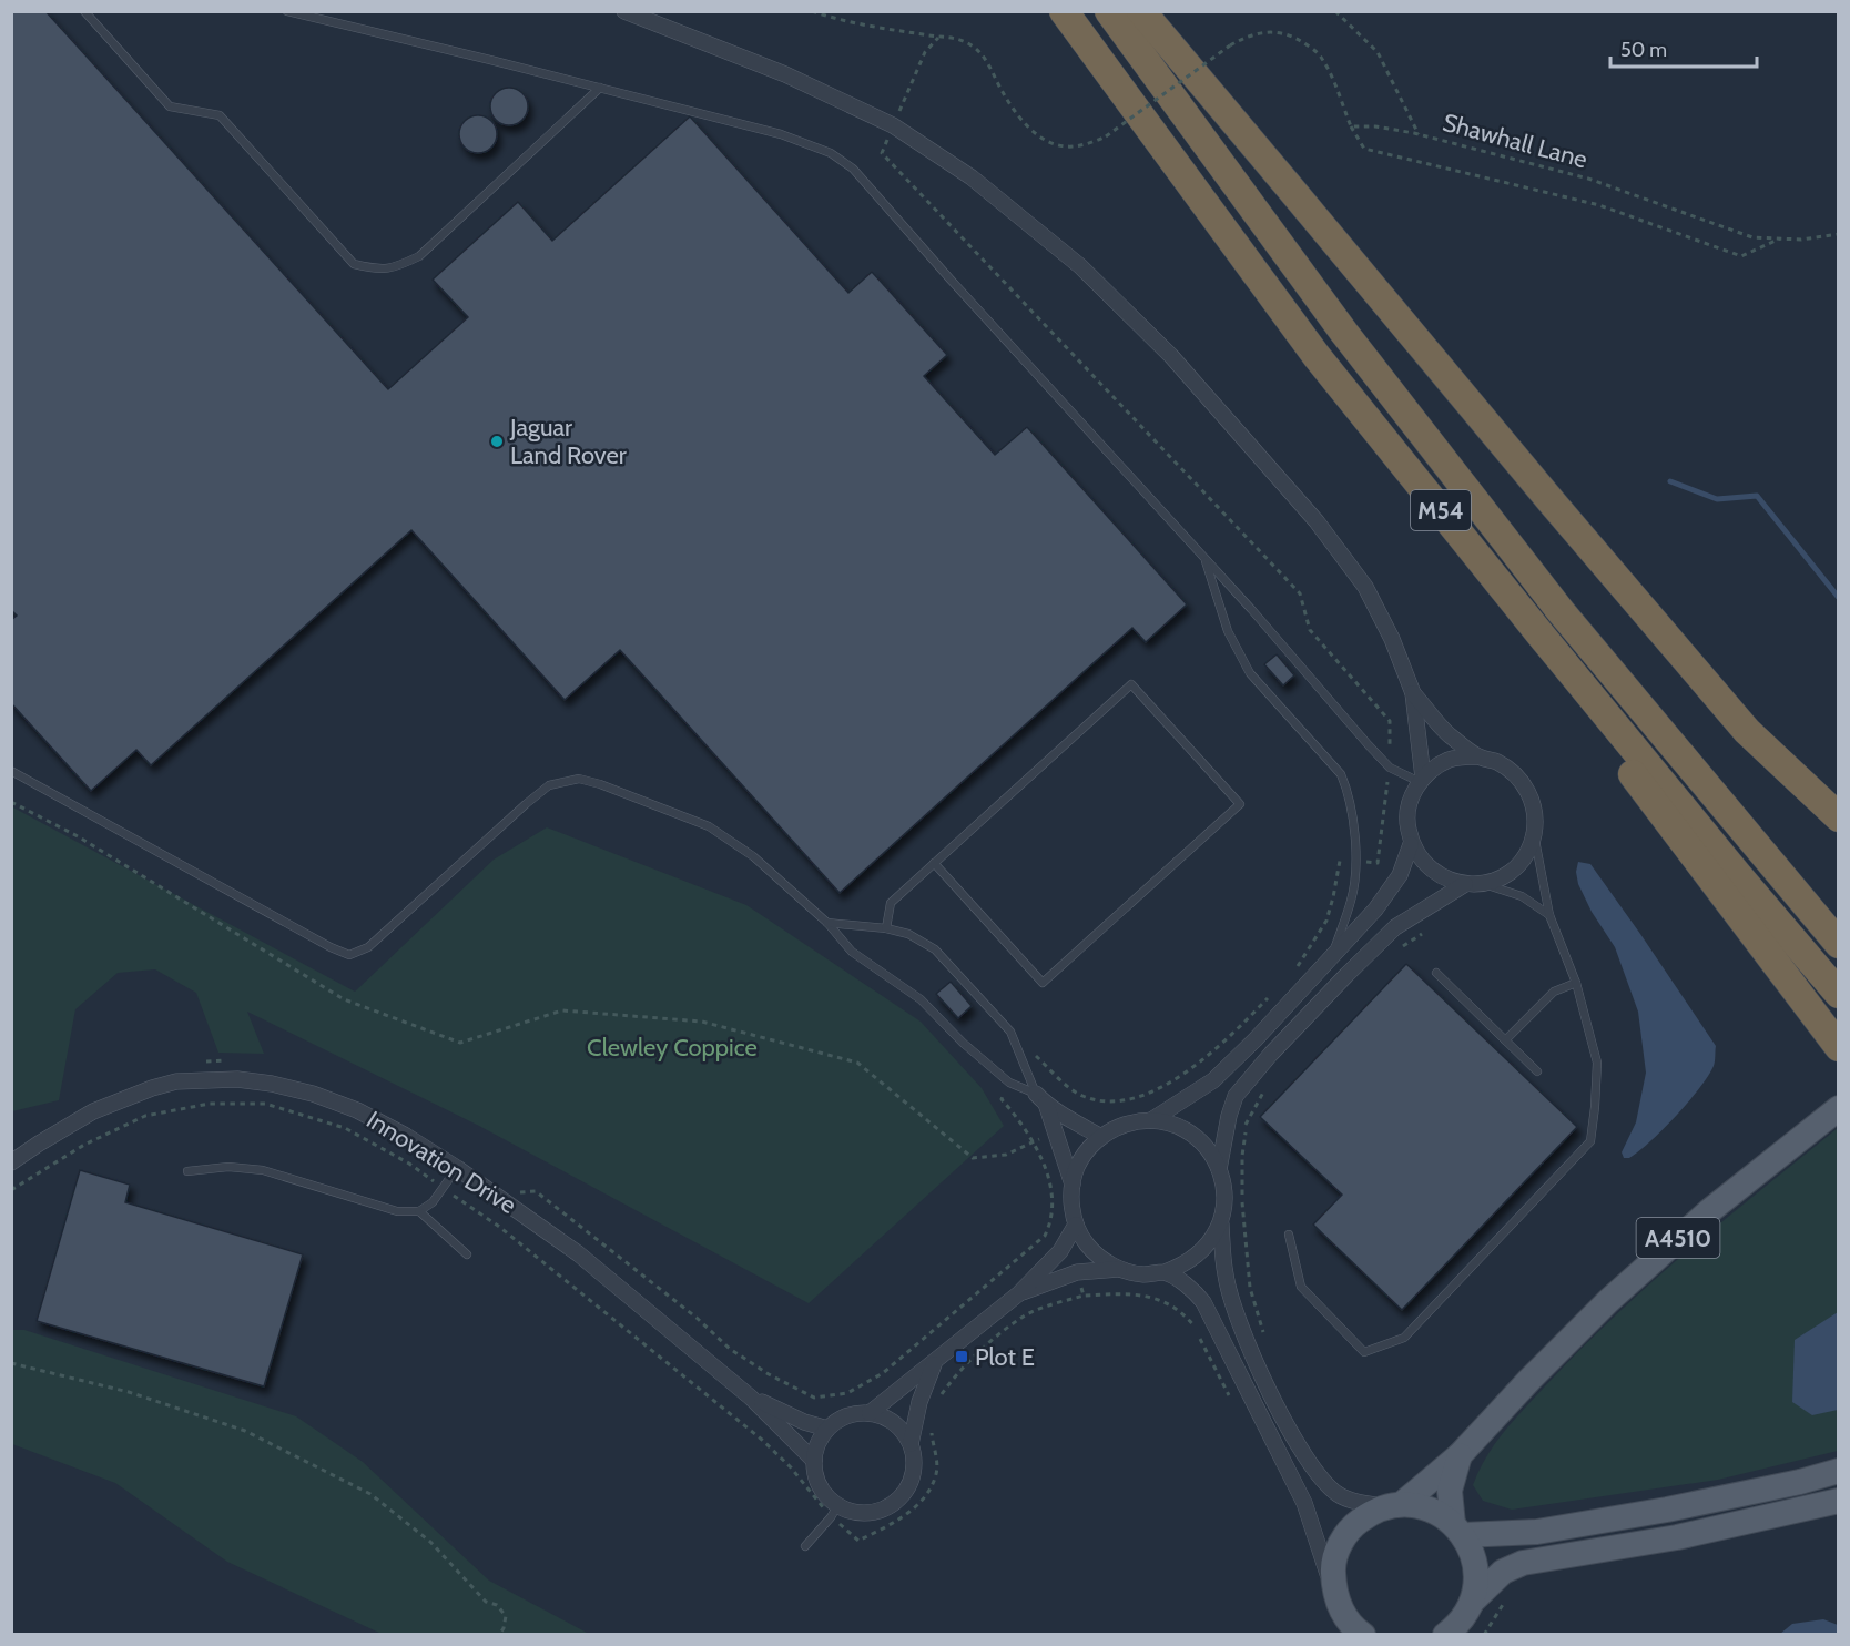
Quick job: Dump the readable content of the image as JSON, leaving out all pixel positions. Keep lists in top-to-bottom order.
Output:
{
  "streets": {
    "highway": ["M54"],
    "main road": ["A4510"],
    "street": ["Innovation Drive"],
    "path": ["Shawhall Lane"]
  },
  "parks": ["Clewley Coppice"],
  "places": {
    "other": ["Jaguar Land Rover"],
    "transit": ["Plot E"]
  },
  "scale_bar": "50 m"
}
